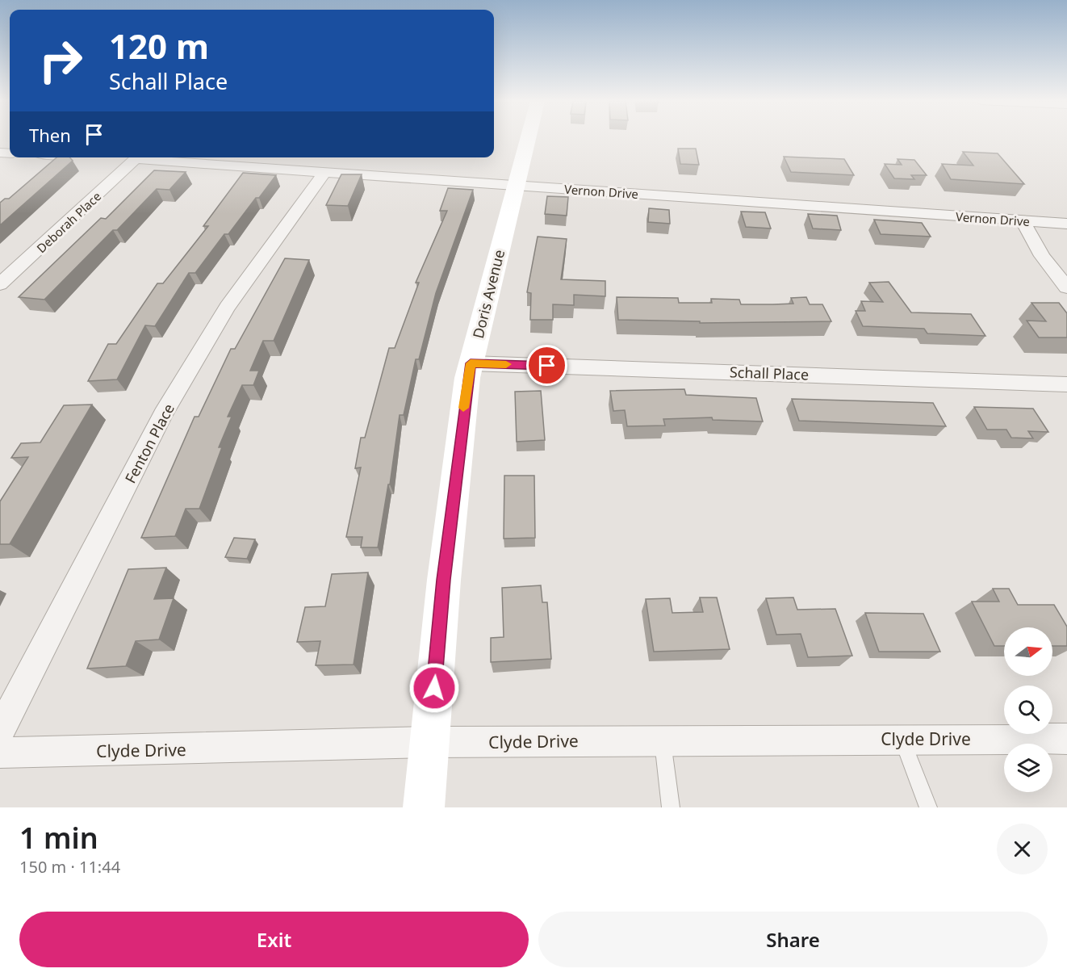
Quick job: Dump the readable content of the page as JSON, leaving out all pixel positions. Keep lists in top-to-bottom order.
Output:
{
  "streets": {
    "street": [
      "Vernon Drive",
      "Deborah Place",
      "Doris Avenue",
      "Schall Place",
      "Fenton Place",
      "Clyde Drive"
    ]
  },
  "crossings": [
    ["Vernon Drive", "Deborah Place"],
    ["Vernon Drive", "Doris Avenue"],
    ["Vernon Drive", "Fenton Place"],
    ["Doris Avenue", "Schall Place"],
    ["Doris Avenue", "Clyde Drive"]
  ],
  "north": "right",
  "page": {
    "turn": ["120 m", "Schall Place"],
    "then": "Then",
    "heading": ["1 min", "150 m · 11:44"],
    "buttons": ["Exit", "Share"]
  }
}
